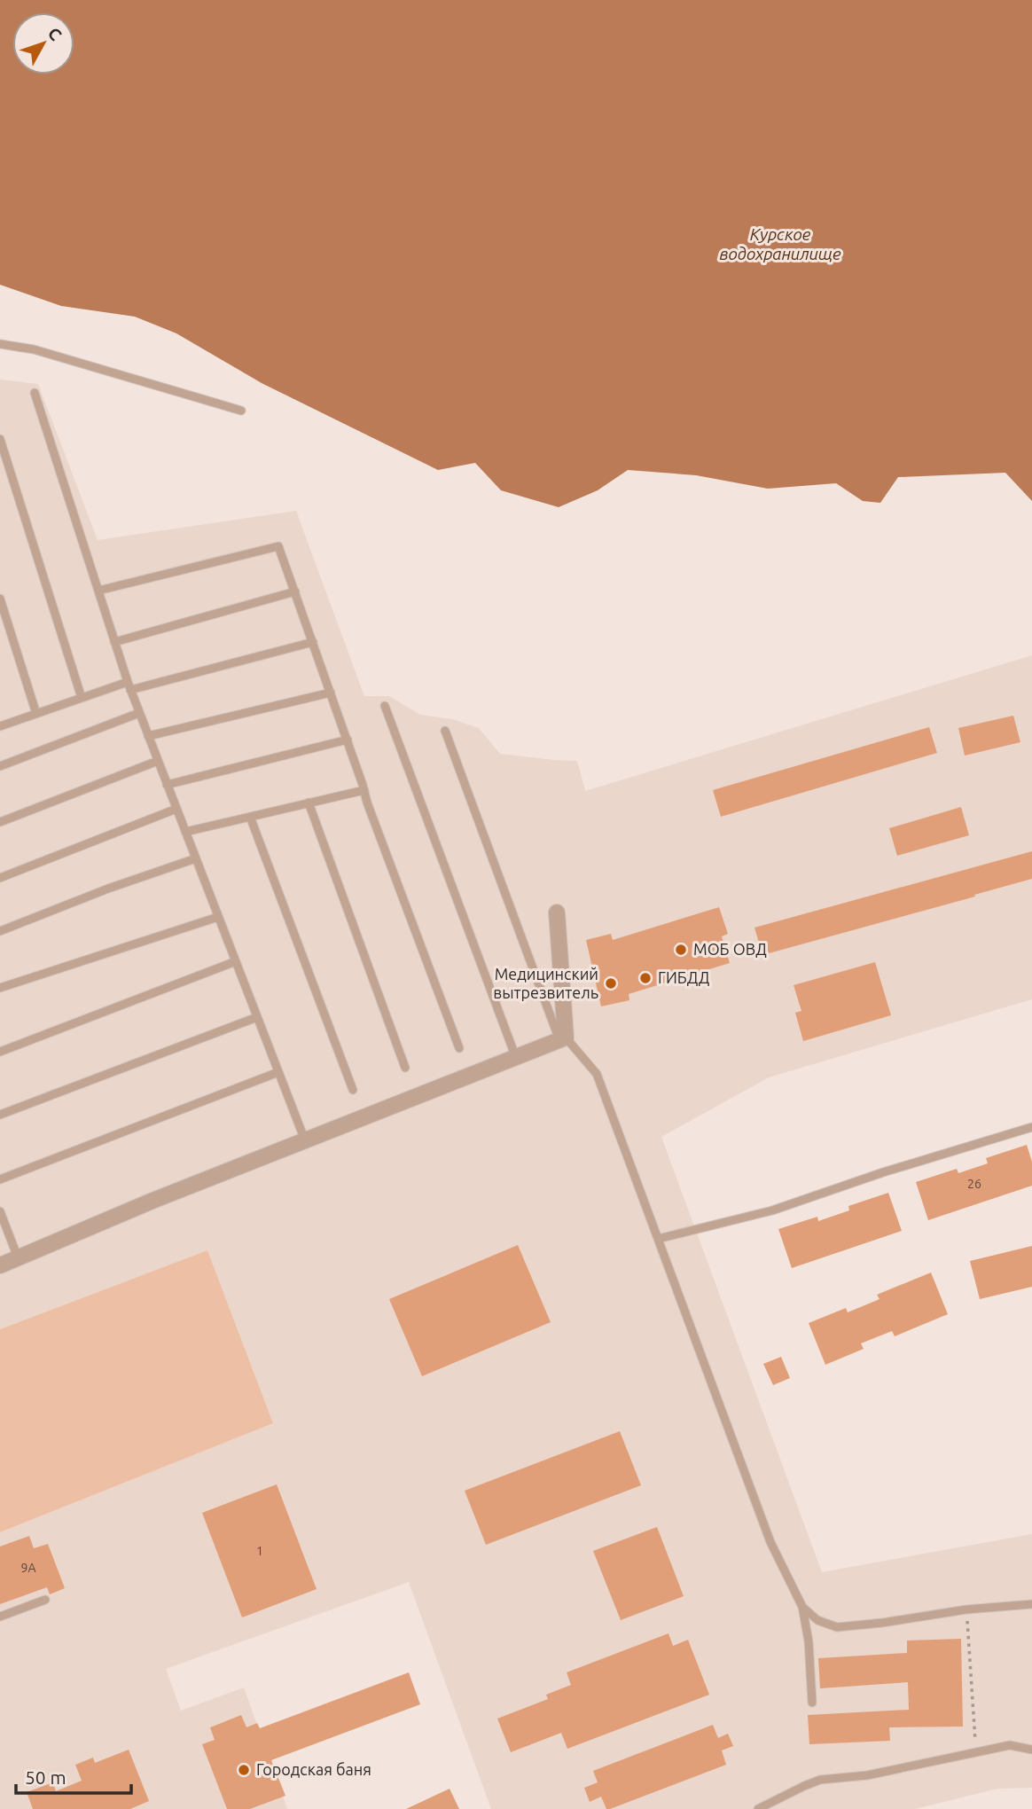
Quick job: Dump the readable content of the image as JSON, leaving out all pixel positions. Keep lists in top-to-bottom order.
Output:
{
  "water": ["Курское водохранилище"],
  "places": [
    "МОБ ОВД",
    "ГИБДД",
    "Медицинский вытрезвитель",
    "Городская баня"
  ],
  "house_numbers": ["26", "1", "9А"],
  "scale_bar": "50 m",
  "north": "top right"
}
